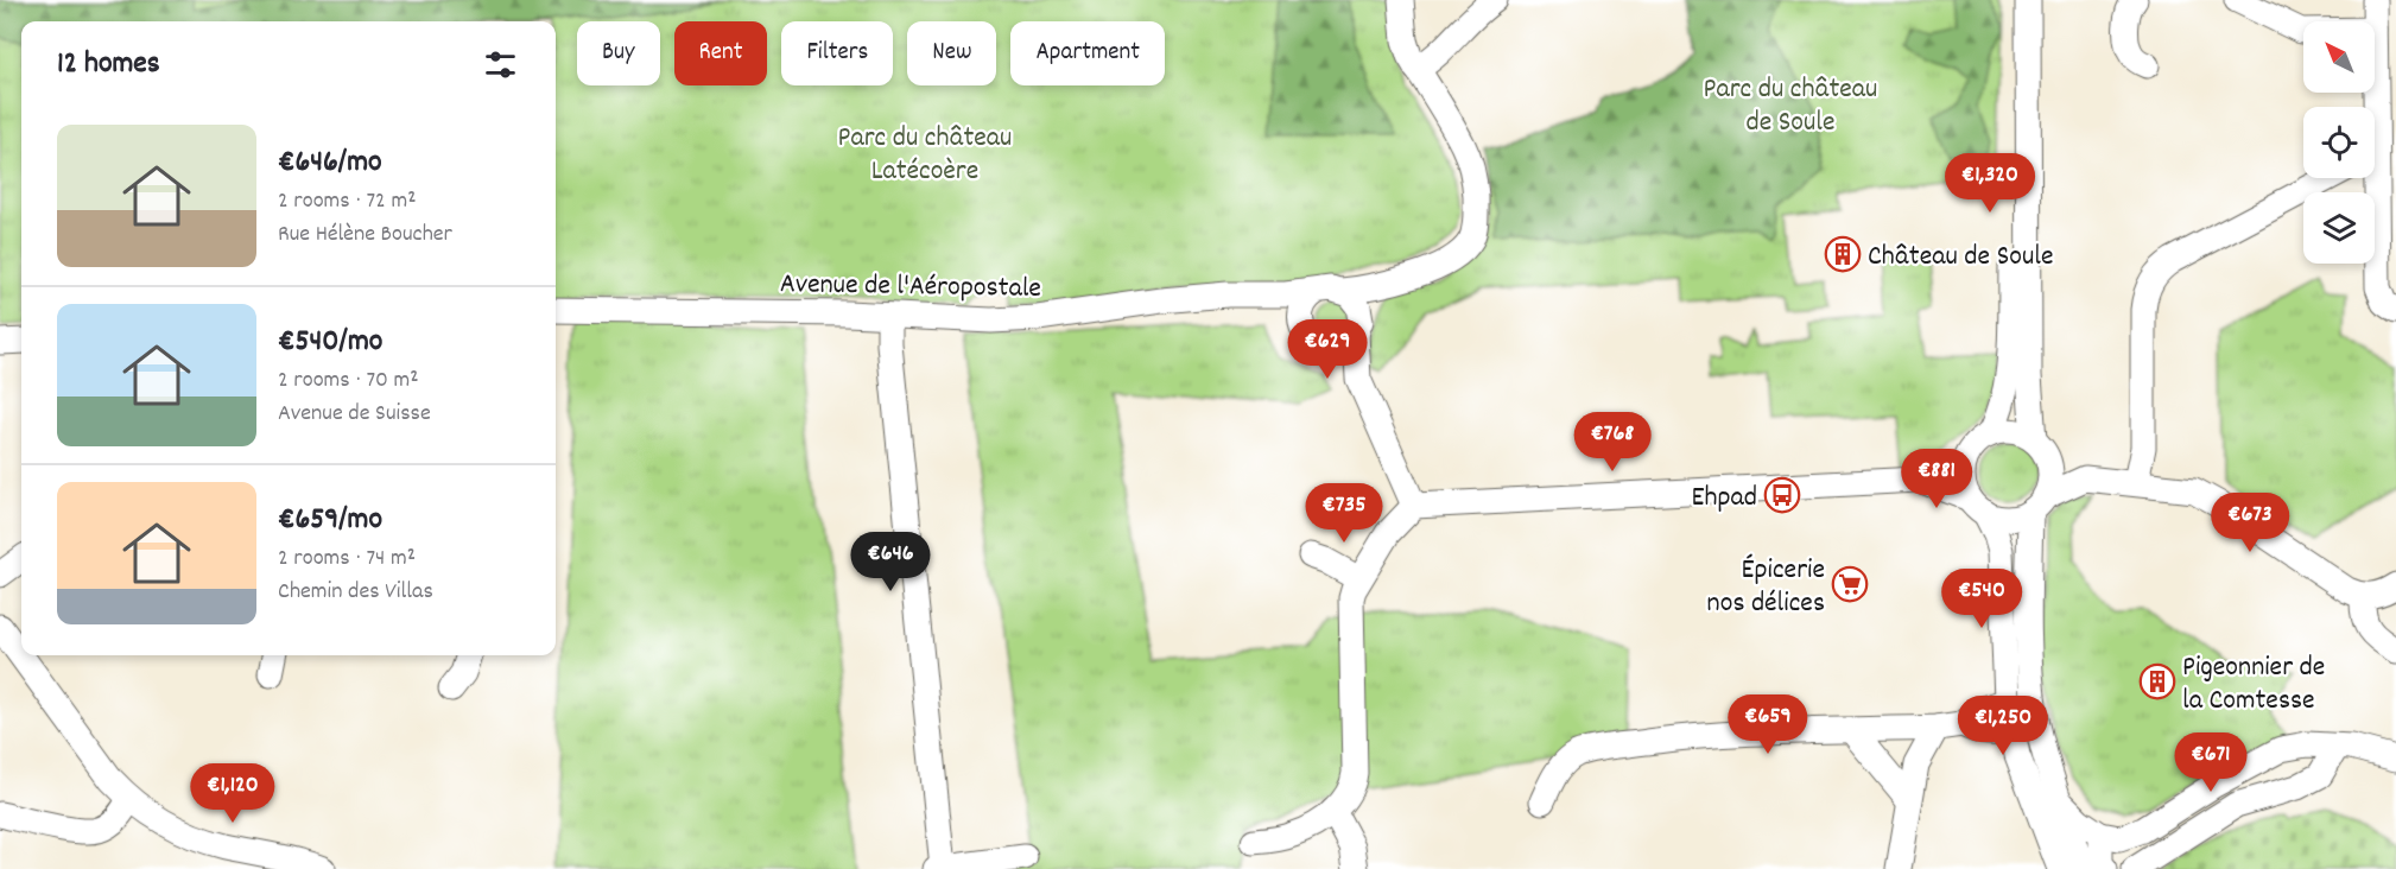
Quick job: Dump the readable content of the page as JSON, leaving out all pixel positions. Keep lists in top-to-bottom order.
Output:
{
  "streets": {
    "street": ["Avenue de l'Aéropostale"]
  },
  "parks": ["Parc du château de Soule", "Parc du château Latécoère"],
  "places": {
    "building": ["Château de Soule", "Pigeonnier de la Comtesse"],
    "bus stop": ["Ehpad"],
    "supermarket": ["Épicerie nos délices"]
  },
  "north": "top left",
  "page": {
    "chip": [
      "Buy",
      "Rent",
      "Filters",
      "New",
      "Apartment"
    ],
    "heading": "12 homes",
    "list": [
      {
        "name": "€646/mo",
        "note": "2 rooms · 72 m² · Rue Hélène Boucher"
      },
      {
        "name": "€540/mo",
        "note": "2 rooms · 70 m² · Avenue de Suisse"
      },
      {
        "name": "€659/mo",
        "note": "2 rooms · 74 m² · Chemin des Villas"
      }
    ],
    "price": [
      "€1,320",
      "€629",
      "€768",
      "€881",
      "€735",
      "€673",
      "€646",
      "€540",
      "€659",
      "€1,250",
      "€671",
      "€1,120"
    ]
  }
}
